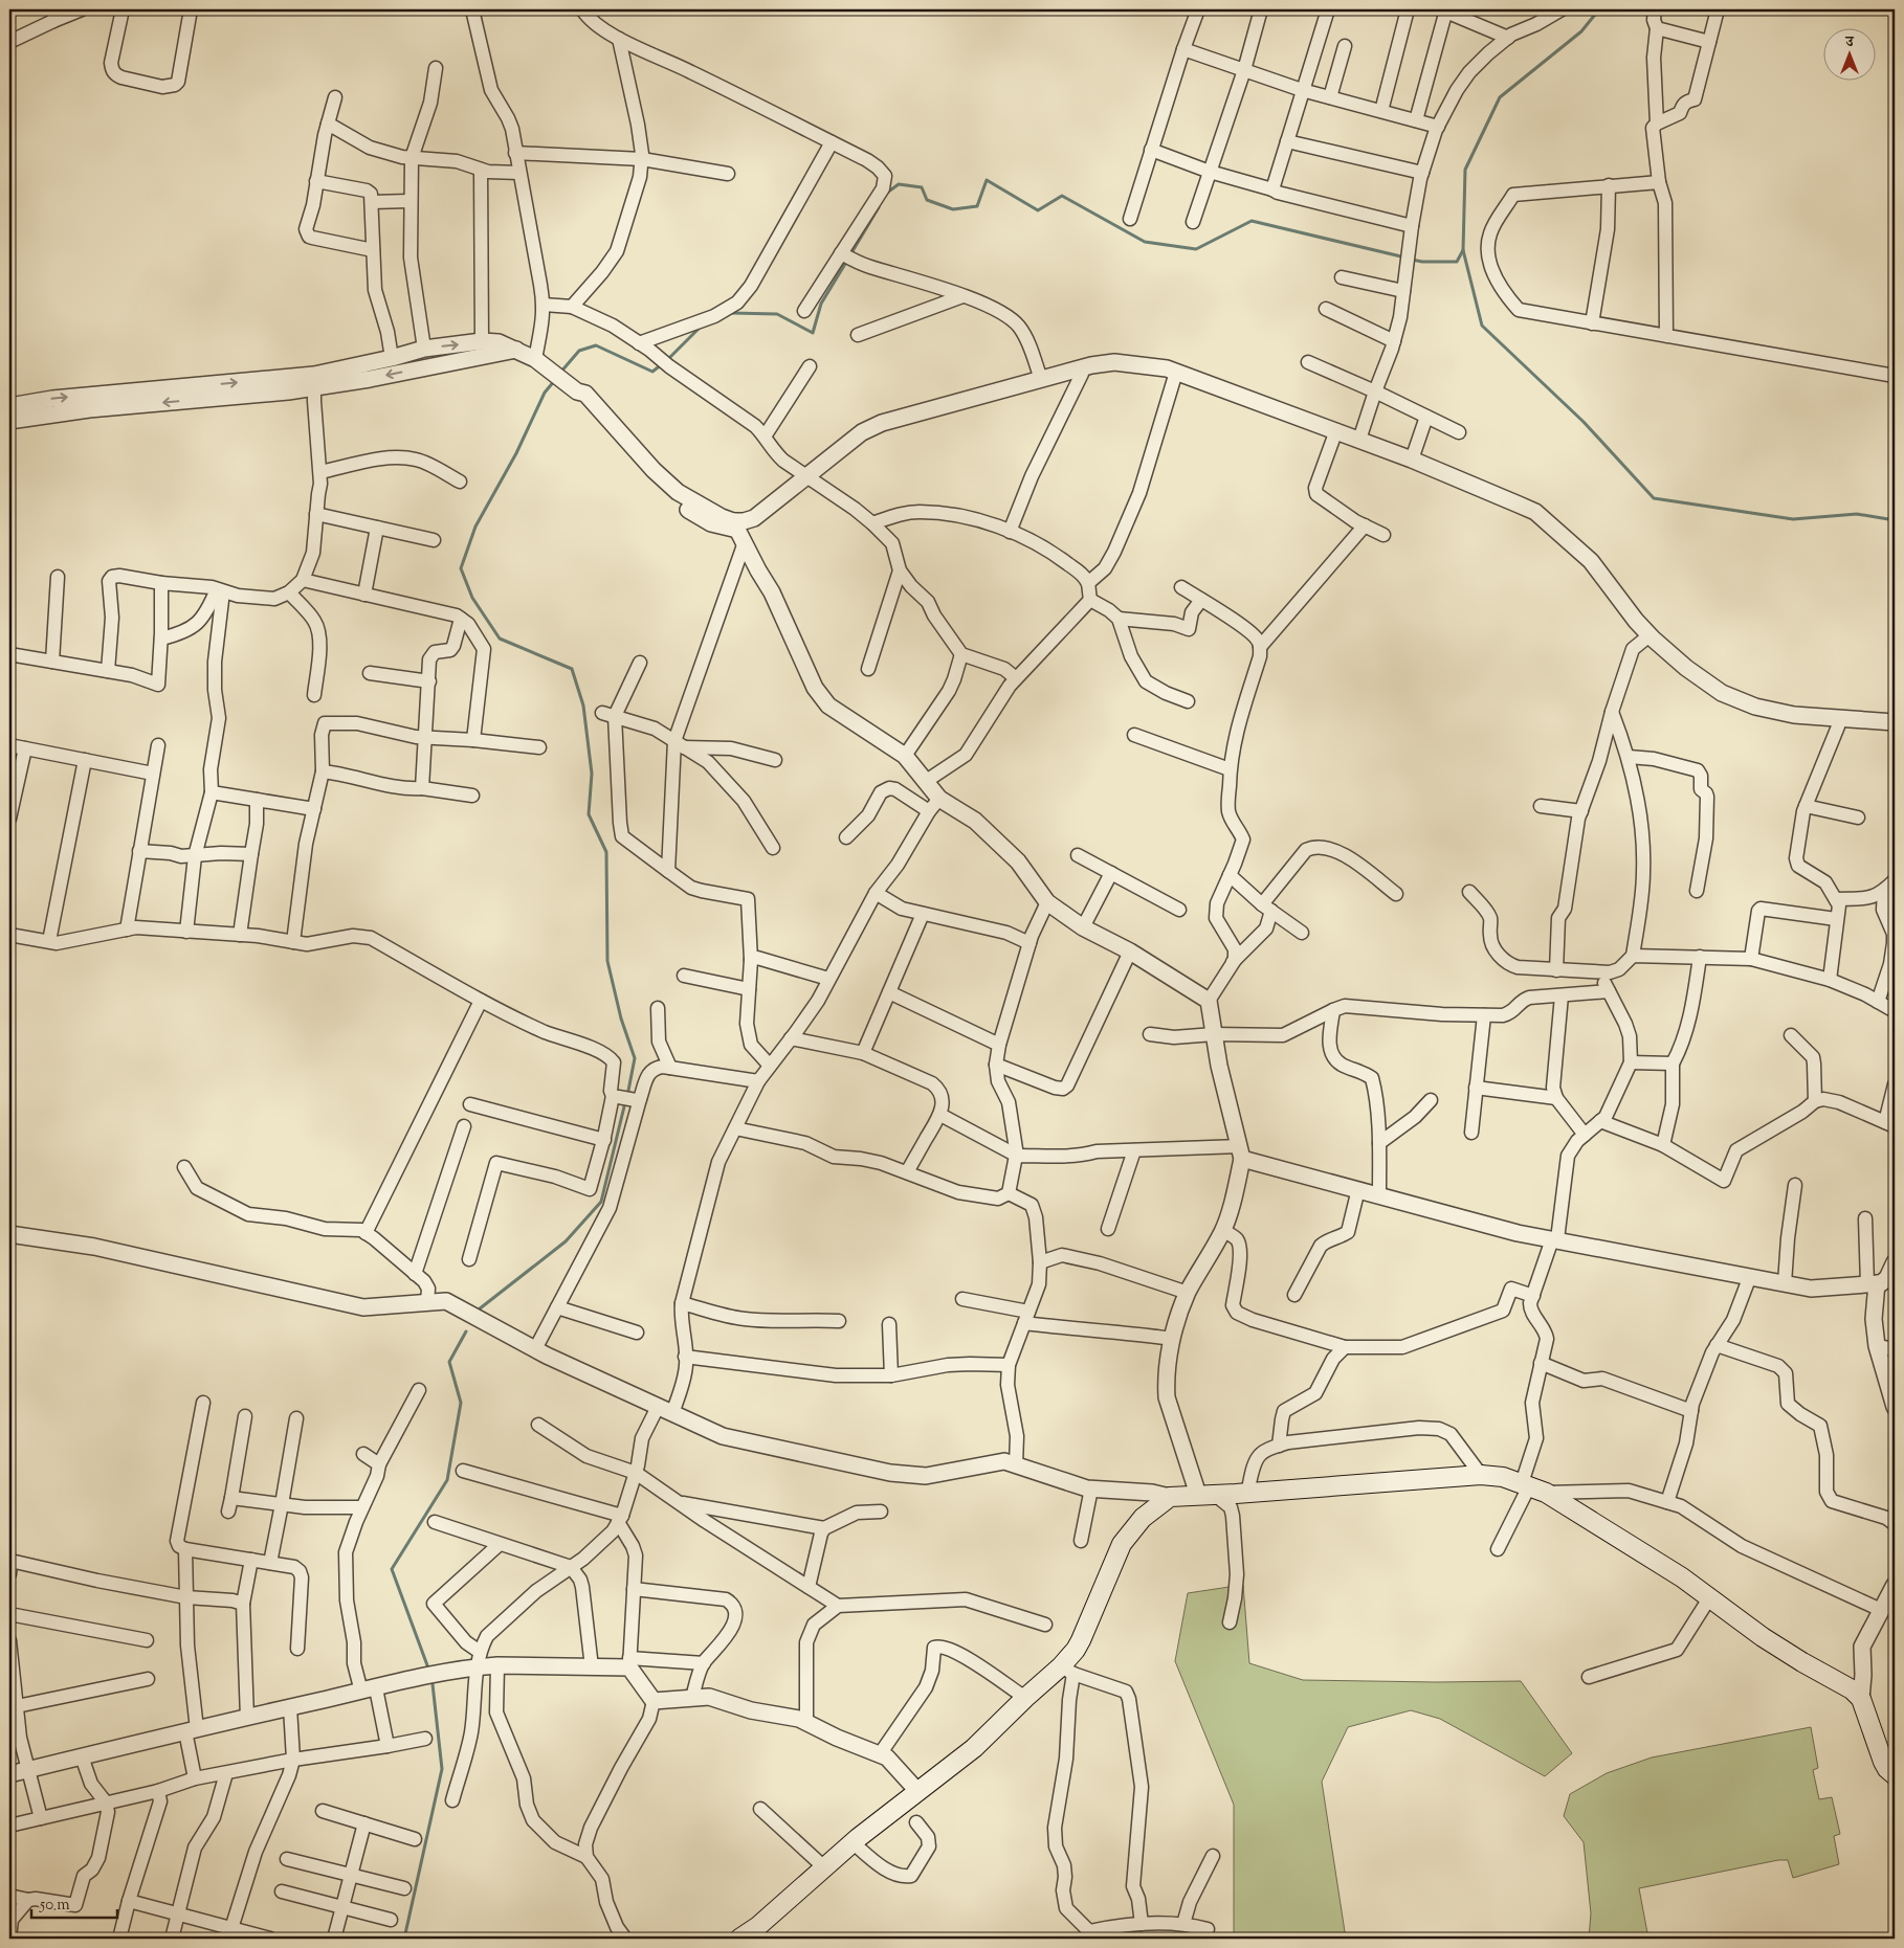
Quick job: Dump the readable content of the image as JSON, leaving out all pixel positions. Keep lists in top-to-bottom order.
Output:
{
  "scale_bar": "50 m",
  "north": "top"
}
